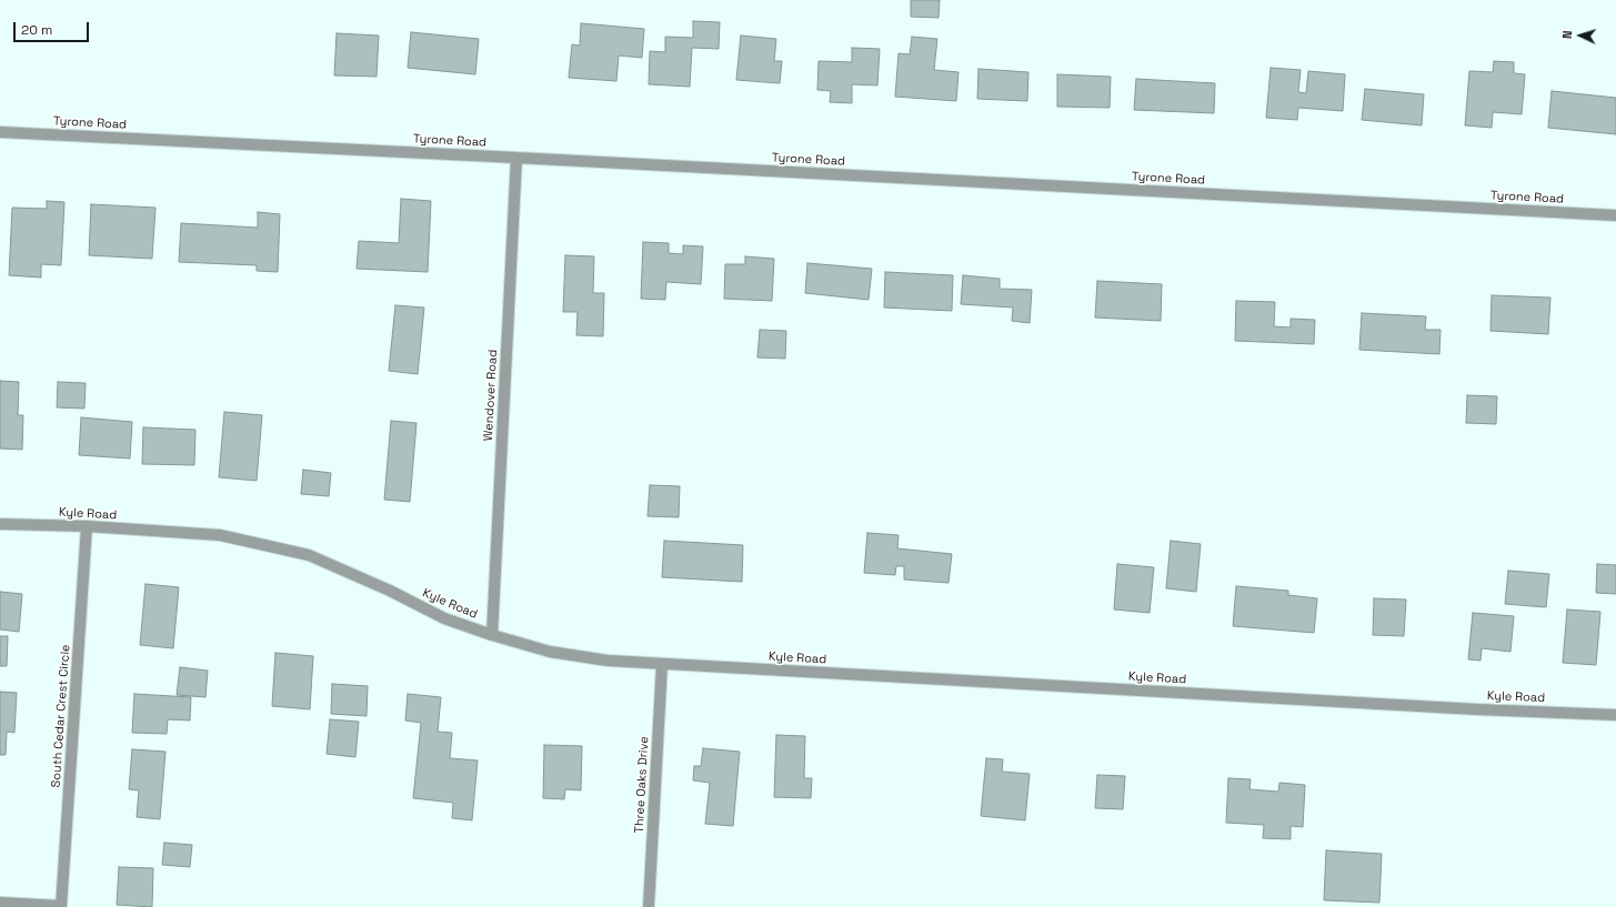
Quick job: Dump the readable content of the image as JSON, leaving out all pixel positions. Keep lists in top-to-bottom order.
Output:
{
  "streets": {
    "street": [
      "Tyrone Road",
      "Wendover Road",
      "Kyle Road",
      "South Cedar Crest Circle",
      "Three Oaks Drive"
    ]
  },
  "crossings": [
    ["Tyrone Road", "Wendover Road"],
    ["Wendover Road", "Kyle Road"],
    ["Kyle Road", "South Cedar Crest Circle"],
    ["Kyle Road", "Three Oaks Drive"]
  ],
  "scale_bar": "20 m",
  "north": "left"
}
